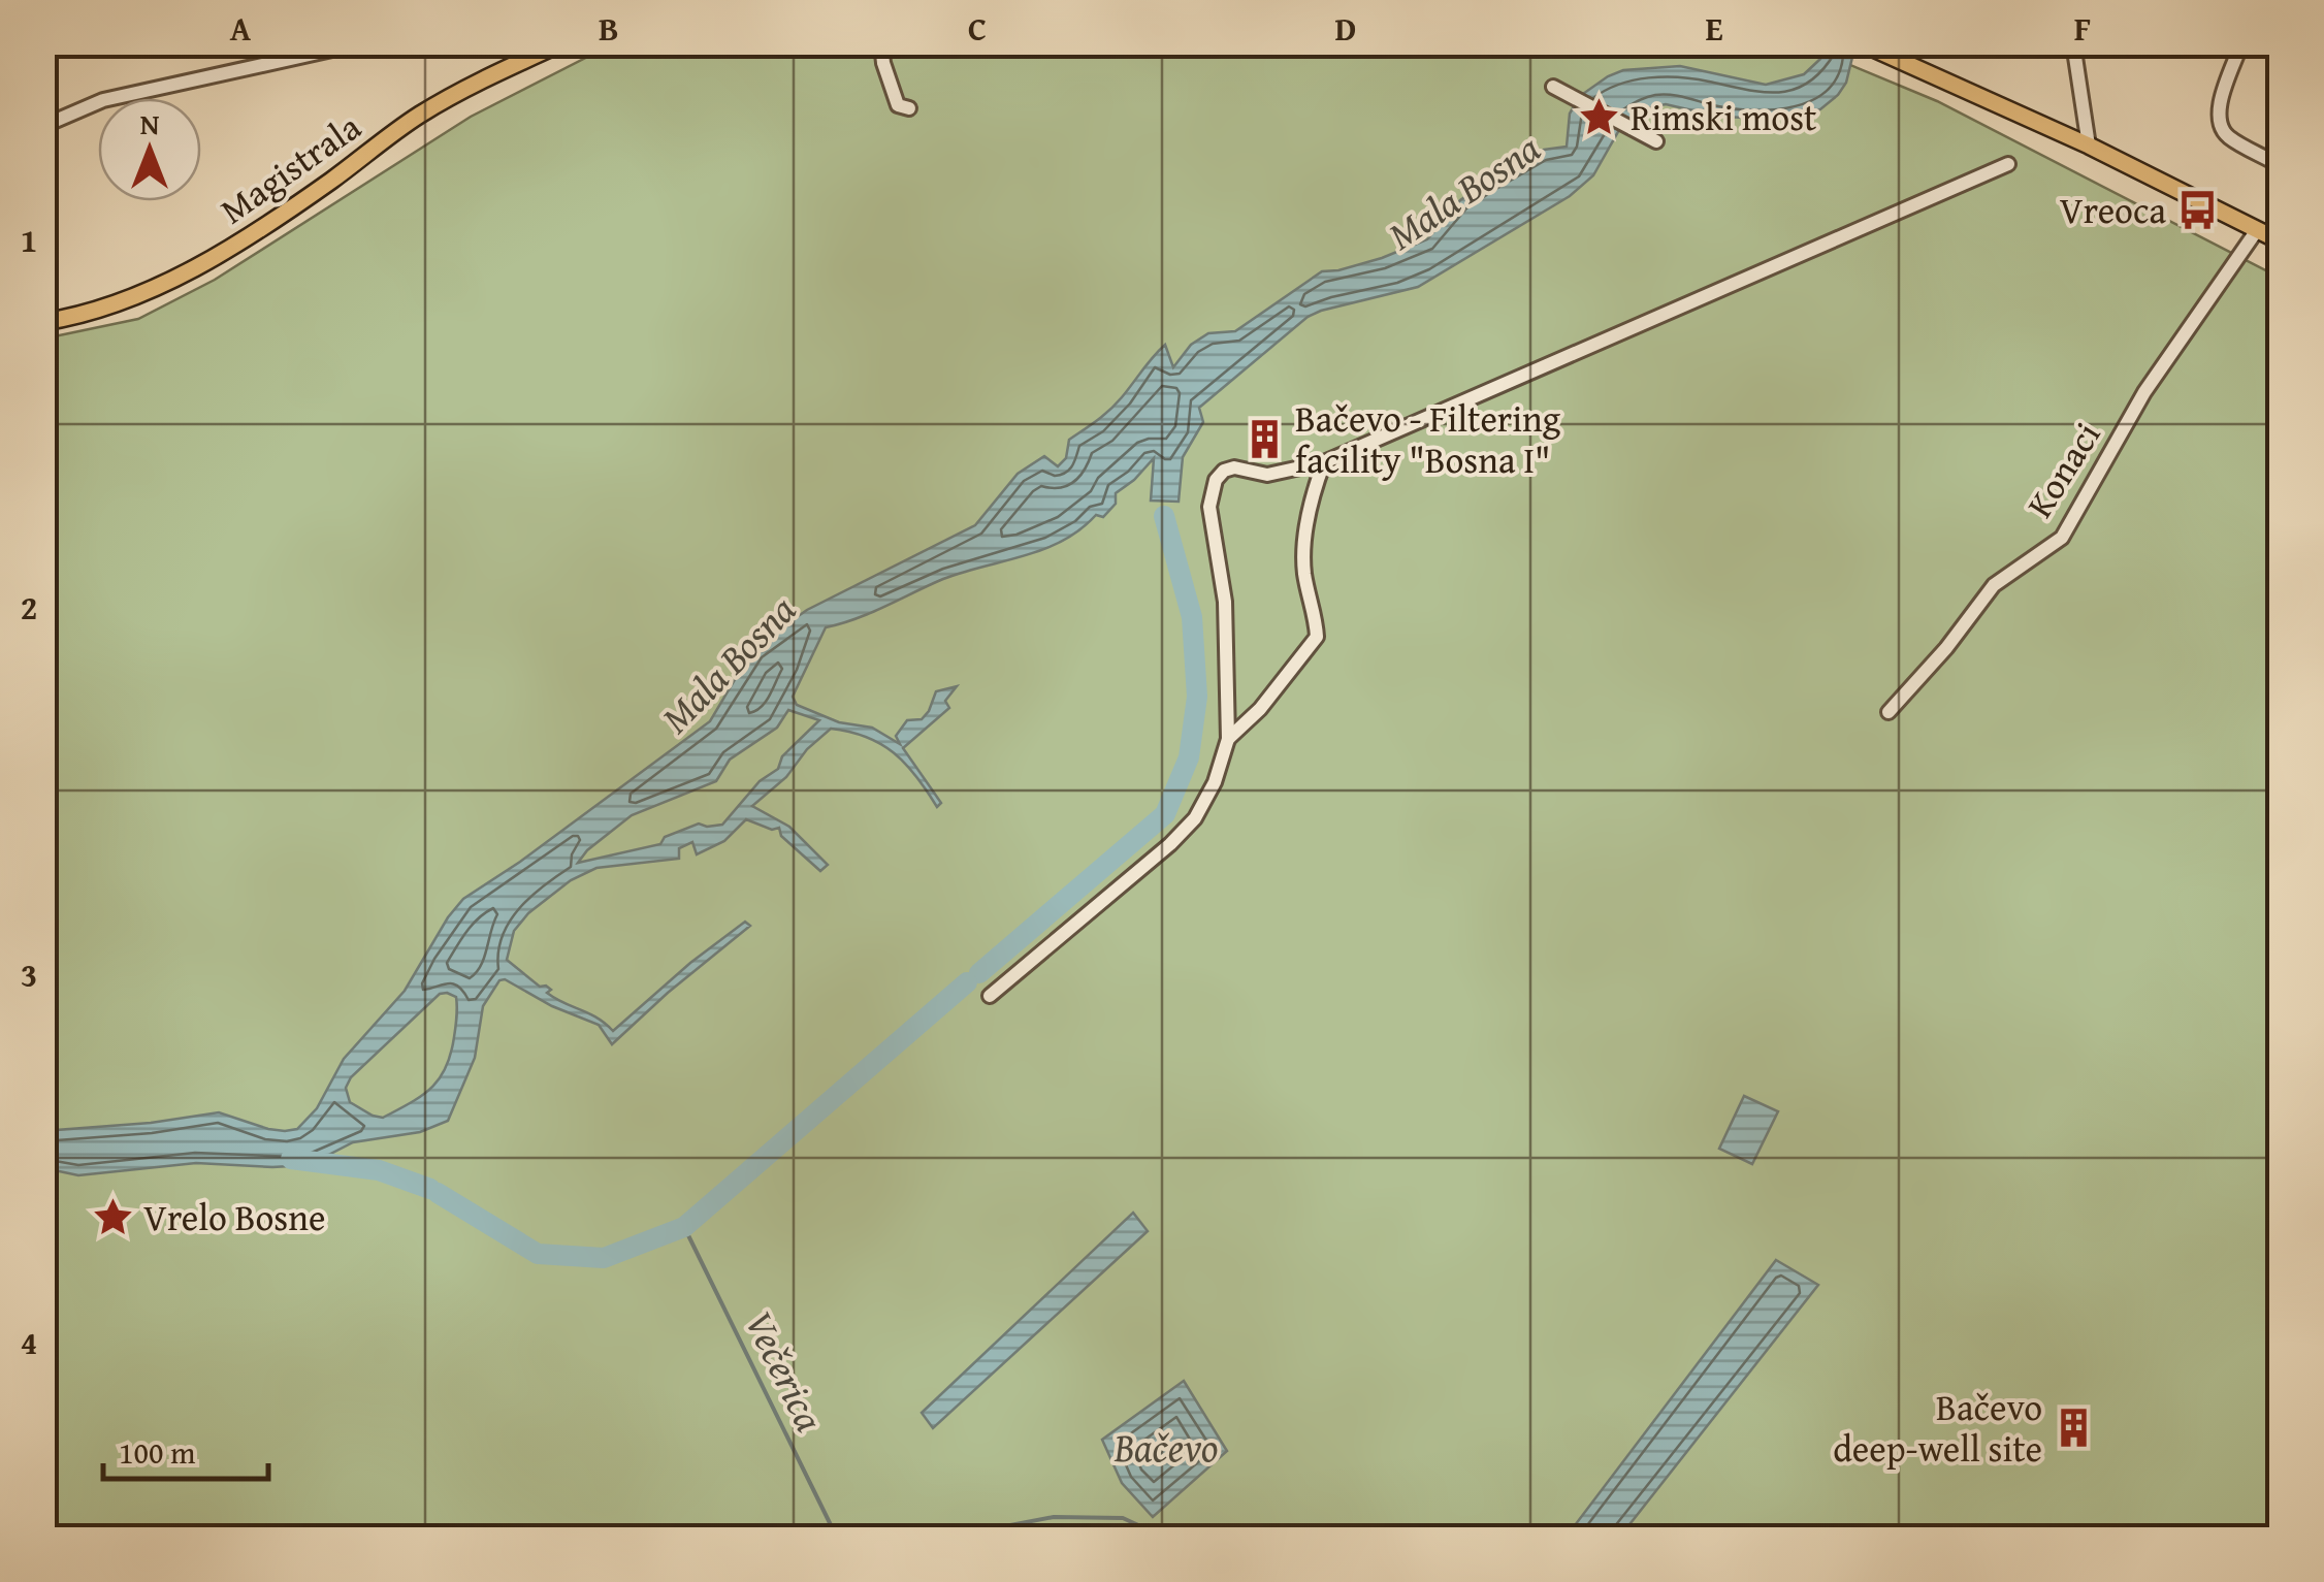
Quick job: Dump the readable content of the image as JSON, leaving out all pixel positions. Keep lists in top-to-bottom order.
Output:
{
  "streets": {
    "main road": ["Magistrala"],
    "street": ["Konaci"]
  },
  "water": ["Mala Bosna", "Večerica", "Bačevo"],
  "places": {
    "place": ["Rimski most", "Vrelo Bosne"],
    "bus stop": ["Vreoca"],
    "building": ["Bačevo - Filtering facility \"Bosna I\"", "Bačevo deep-well site"]
  },
  "scale_bar": "100 m",
  "north": "top",
  "grid": {
    "columns": [
      "A",
      "B",
      "C",
      "D",
      "E",
      "F"
    ],
    "rows": [
      "1",
      "2",
      "3",
      "4"
    ]
  }
}
